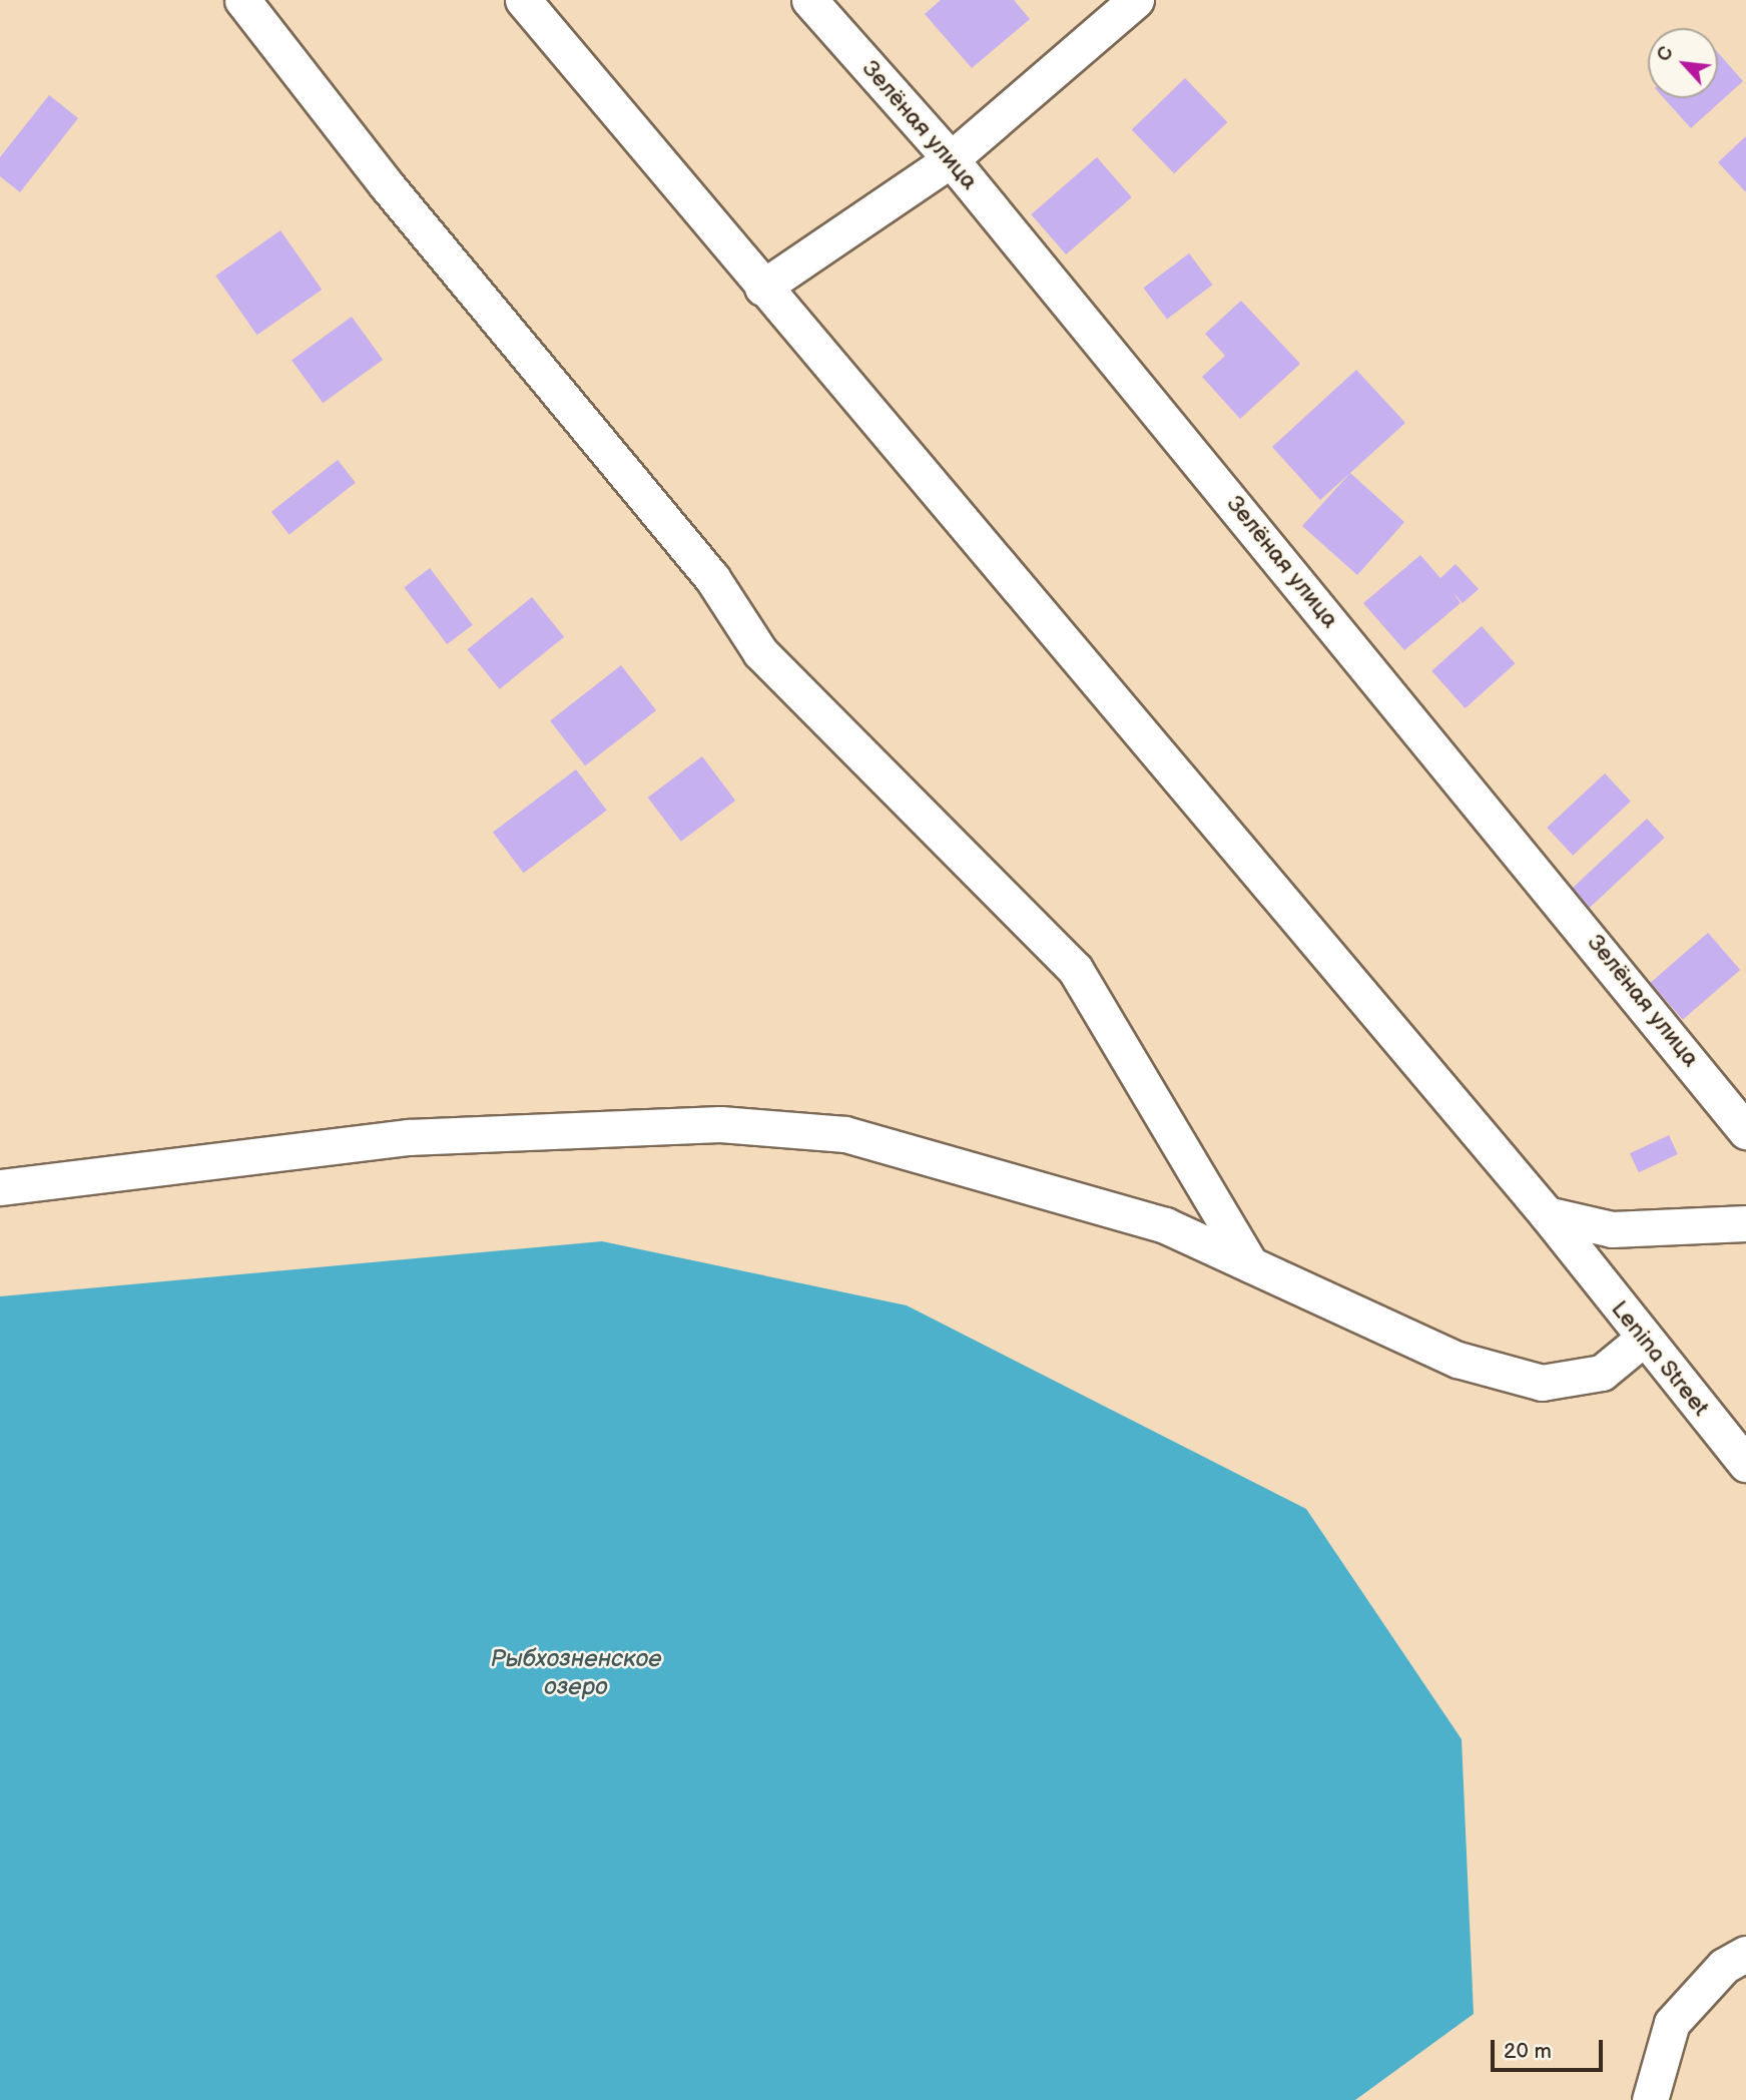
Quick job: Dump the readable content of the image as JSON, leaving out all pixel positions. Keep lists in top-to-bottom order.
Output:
{
  "streets": {
    "street": ["Зелёная улица", "Lenina Street"]
  },
  "water": ["Рыбхозненское озеро"],
  "scale_bar": "20 m",
  "north": "top left"
}
